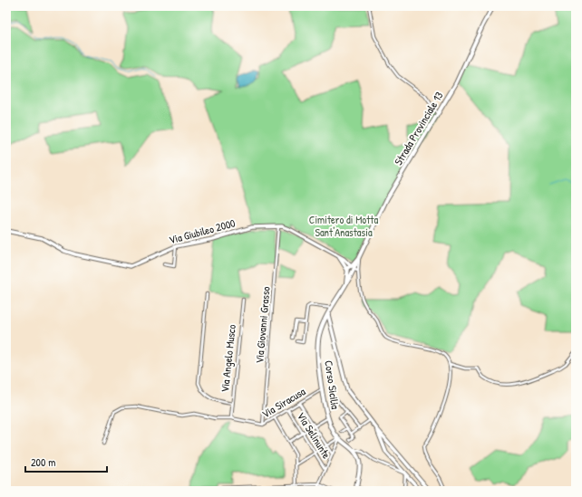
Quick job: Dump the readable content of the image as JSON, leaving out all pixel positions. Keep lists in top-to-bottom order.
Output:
{
  "streets": {
    "main road": ["Strada Provinciale 13", "Corso Sicilia"],
    "street": [
      "Via Giubileo 2000",
      "Via Giovanni Grasso",
      "Via Angelo Musco",
      "Via Siracusa",
      "Via Selinunte"
    ]
  },
  "crossings": [
    ["Strada Provinciale 13", "Via Giubileo 2000"],
    ["Via Giubileo 2000", "Via Giovanni Grasso"],
    ["Via Giovanni Grasso", "Via Siracusa"],
    ["Via Angelo Musco", "Via Siracusa"],
    ["Corso Sicilia", "Via Siracusa"],
    ["Via Siracusa", "Via Selinunte"]
  ],
  "parks": ["Cimitero di Motta Sant'Anastasia"],
  "scale_bar": "200 m"
}
